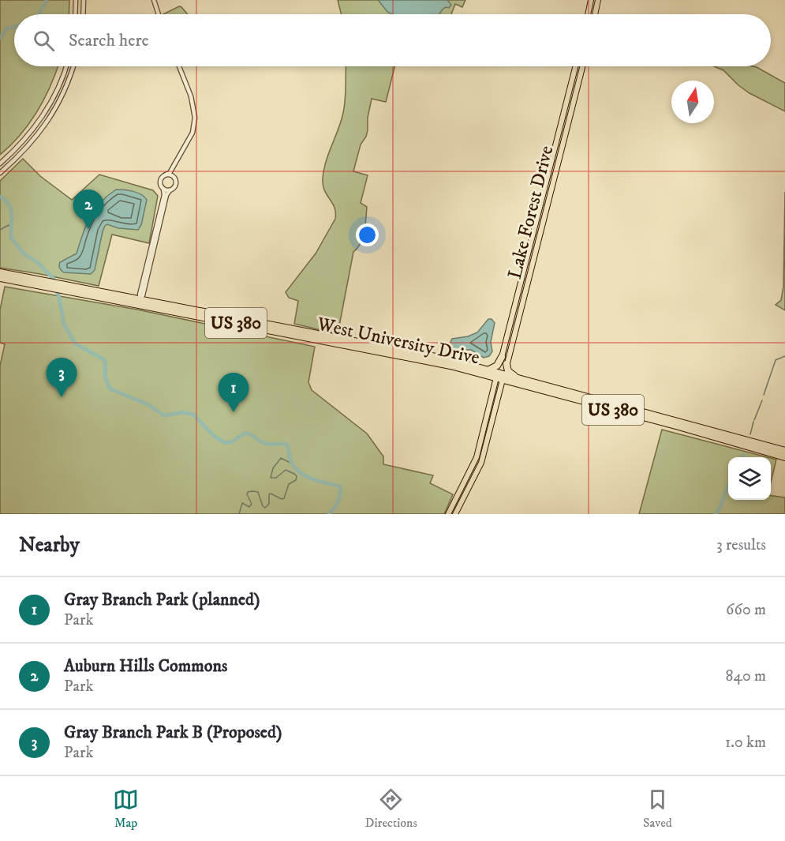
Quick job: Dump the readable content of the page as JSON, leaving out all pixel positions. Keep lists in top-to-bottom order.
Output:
{
  "streets": {
    "highway": ["US 380", "West University Drive"],
    "main road": ["Lake Forest Drive"]
  },
  "crossings": [
    ["Lake Forest Drive", "West University Drive"]
  ],
  "north": "top",
  "page": {
    "search": "Search here",
    "pins": ["2", "3", "1"],
    "heading": ["Nearby", "3 results"],
    "list": [
      {
        "mark": "1",
        "name": "Gray Branch Park (planned)",
        "note": "Park",
        "value": "660 m"
      },
      {
        "mark": "2",
        "name": "Auburn Hills Commons",
        "note": "Park",
        "value": "840 m"
      },
      {
        "mark": "3",
        "name": "Gray Branch Park B (Proposed)",
        "note": "Park",
        "value": "1.0 km"
      }
    ],
    "nav": ["Map", "Directions", "Saved"]
  }
}
